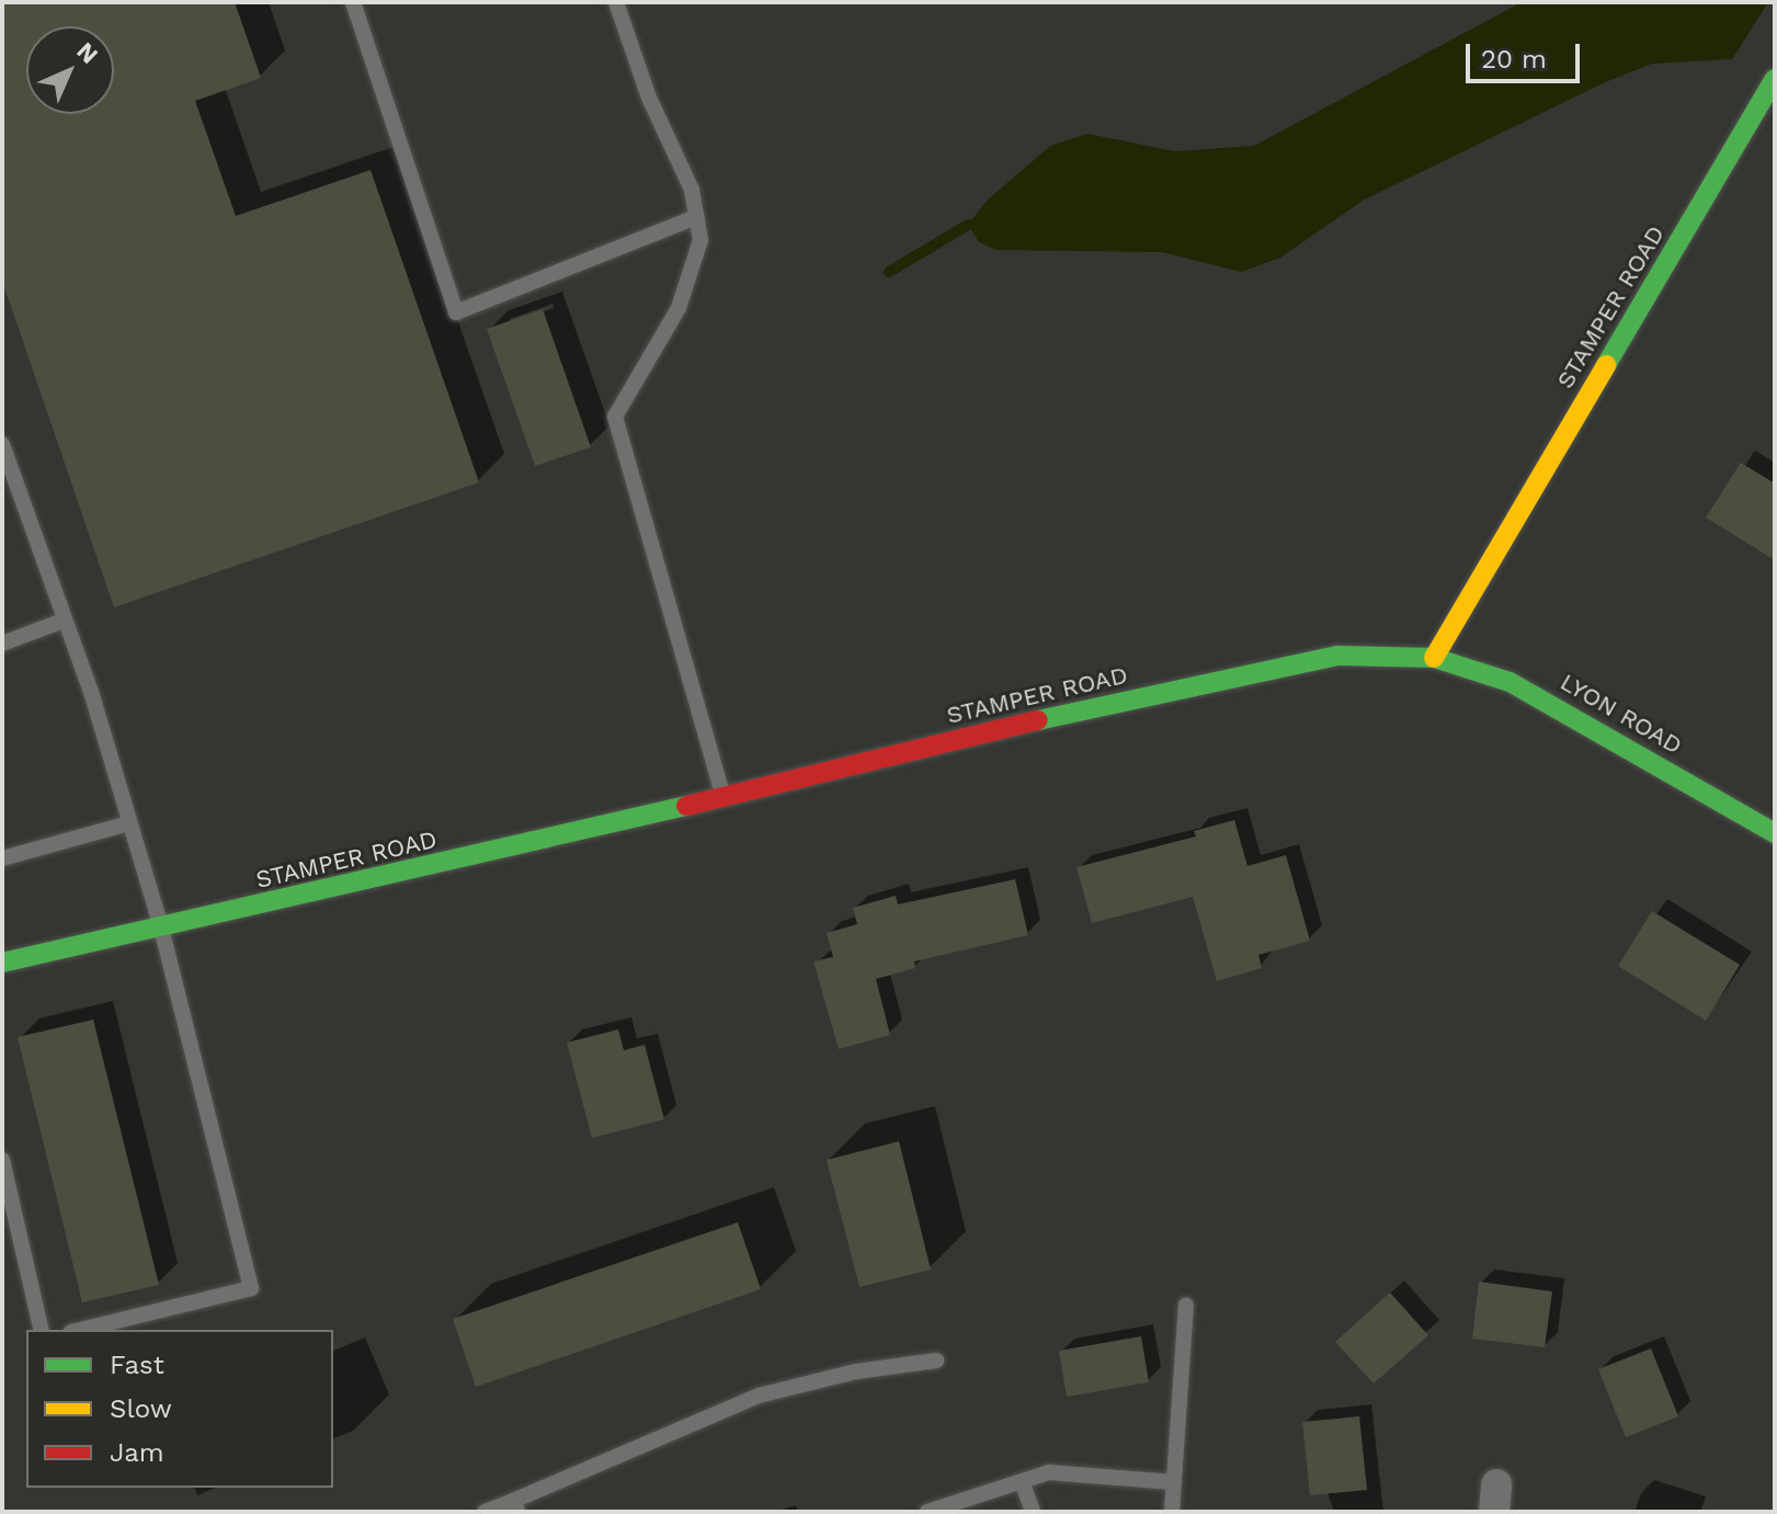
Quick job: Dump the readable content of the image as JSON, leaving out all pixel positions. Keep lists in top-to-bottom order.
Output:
{
  "streets": {
    "street": ["STAMPER ROAD", "LYON ROAD"]
  },
  "crossings": [
    ["STAMPER ROAD", "LYON ROAD"]
  ],
  "legend": ["Fast", "Slow", "Jam"],
  "scale_bar": "20 m",
  "north": "top right"
}
